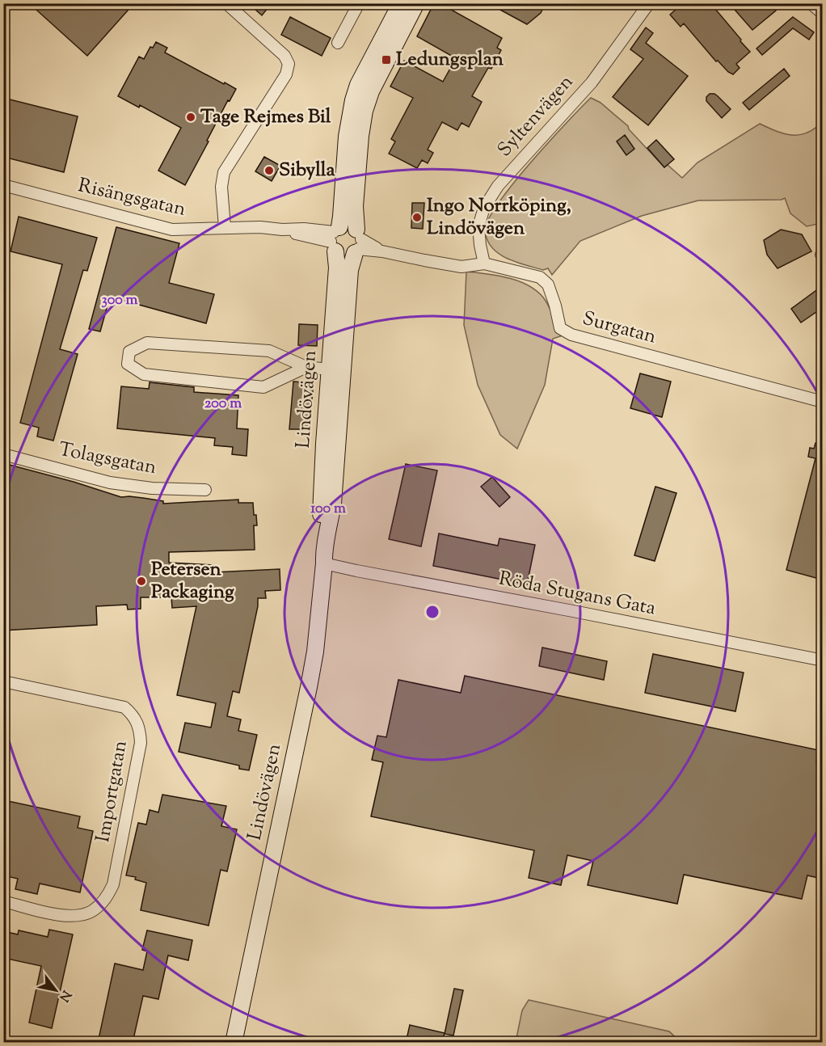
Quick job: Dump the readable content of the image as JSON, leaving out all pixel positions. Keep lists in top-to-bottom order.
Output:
{
  "streets": {
    "main road": ["Lindövägen"],
    "street": [
      "Syltenvägen",
      "Risängsgatan",
      "Surgatan",
      "Tolagsgatan",
      "Röda Stugans Gata",
      "Importgatan"
    ]
  },
  "crossings": [
    ["Syltenvägen", "Surgatan"],
    ["Risängsgatan", "Lindövägen"],
    ["Surgatan", "Lindövägen"],
    ["Lindövägen", "Röda Stugans Gata"]
  ],
  "places": {
    "transit": ["Ledungsplan"],
    "other": [
      "Tage Rejmes Bil",
      "Sibylla",
      "Ingo Norrköping, Lindövägen",
      "Petersen Packaging"
    ]
  },
  "north": "bottom right",
  "rings": ["300 m", "200 m", "100 m"]
}
